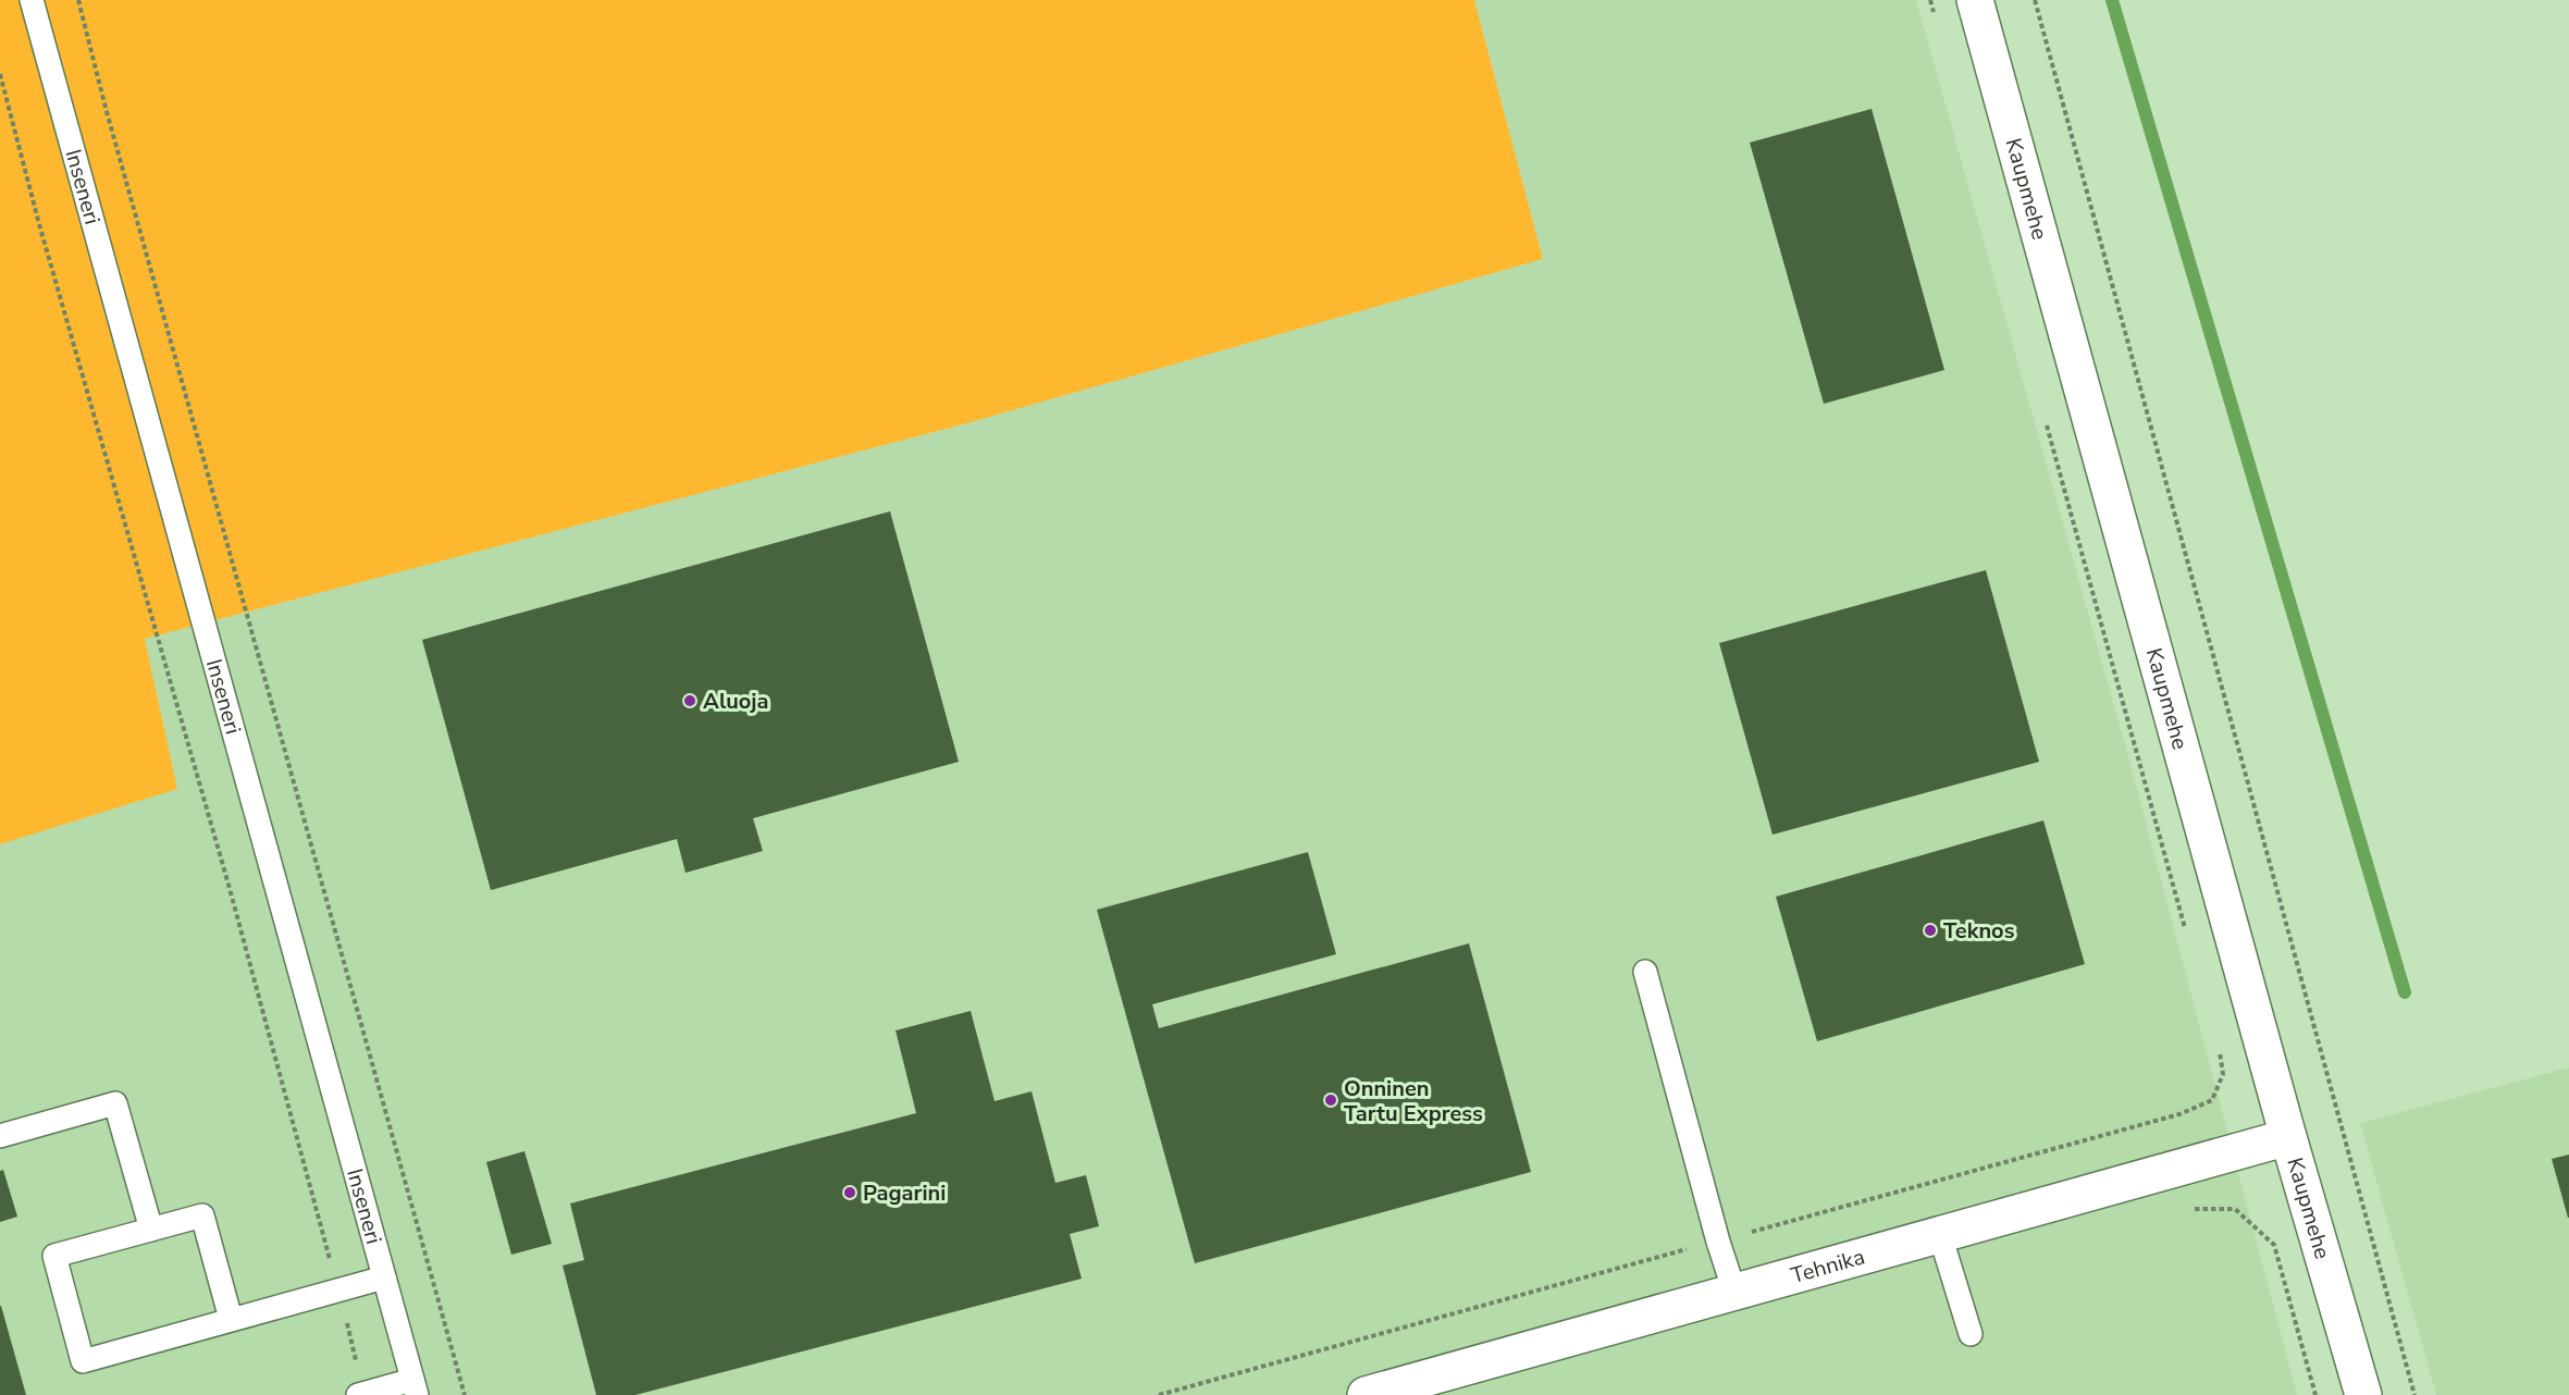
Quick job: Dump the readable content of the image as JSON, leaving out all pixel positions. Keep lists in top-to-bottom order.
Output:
{
  "streets": {
    "street": ["Kaupmehe", "Tehnika"],
    "lane": ["Inseneri"]
  },
  "crossings": [
    ["Kaupmehe", "Tehnika"]
  ],
  "places": [
    "Aluoja",
    "Teknos",
    "Onninen Tartu Express",
    "Pagarini"
  ]
}
